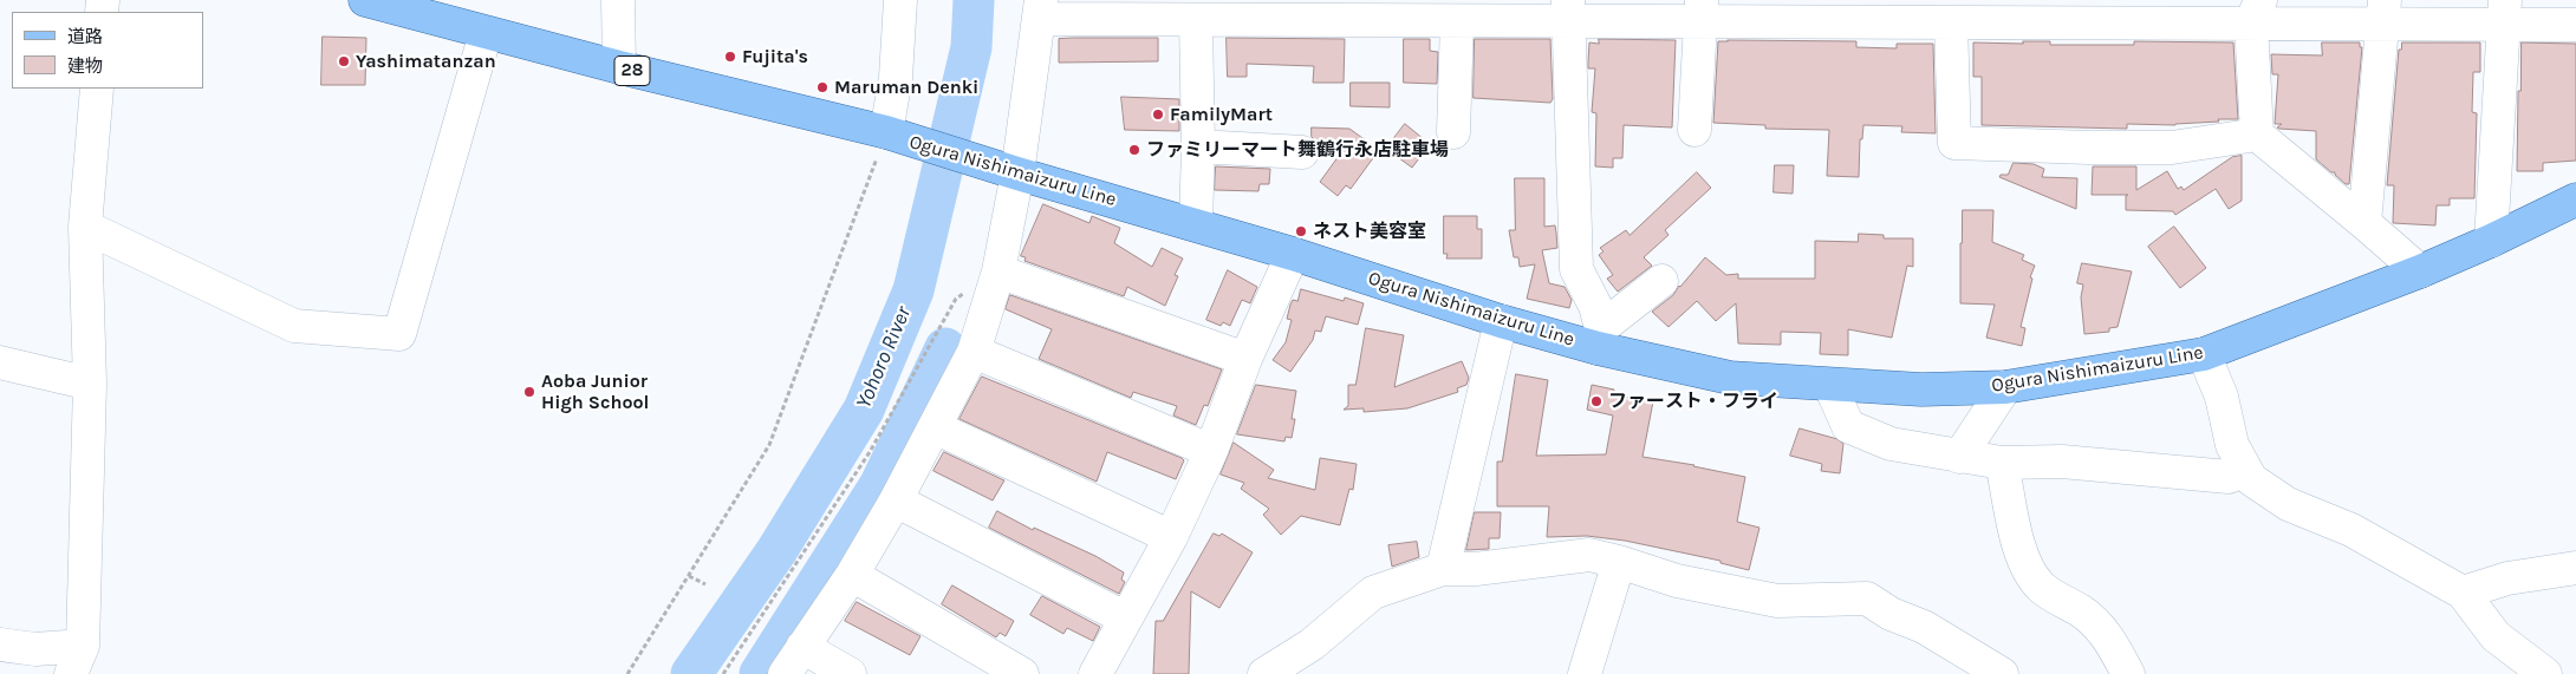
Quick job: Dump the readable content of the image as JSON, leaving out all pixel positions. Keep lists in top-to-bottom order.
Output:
{
  "streets": {
    "main road": ["28", "Ogura Nishimaizuru Line"]
  },
  "water": ["Yohoro River"],
  "places": [
    "Fujita's",
    "Yashimatanzan",
    "Maruman Denki",
    "FamilyMart",
    "ファミリーマート舞鶴行永店駐車場",
    "ネスト美容室",
    "Aoba Junior High School",
    "ファースト・フライ"
  ],
  "legend": ["道路", "建物"]
}
